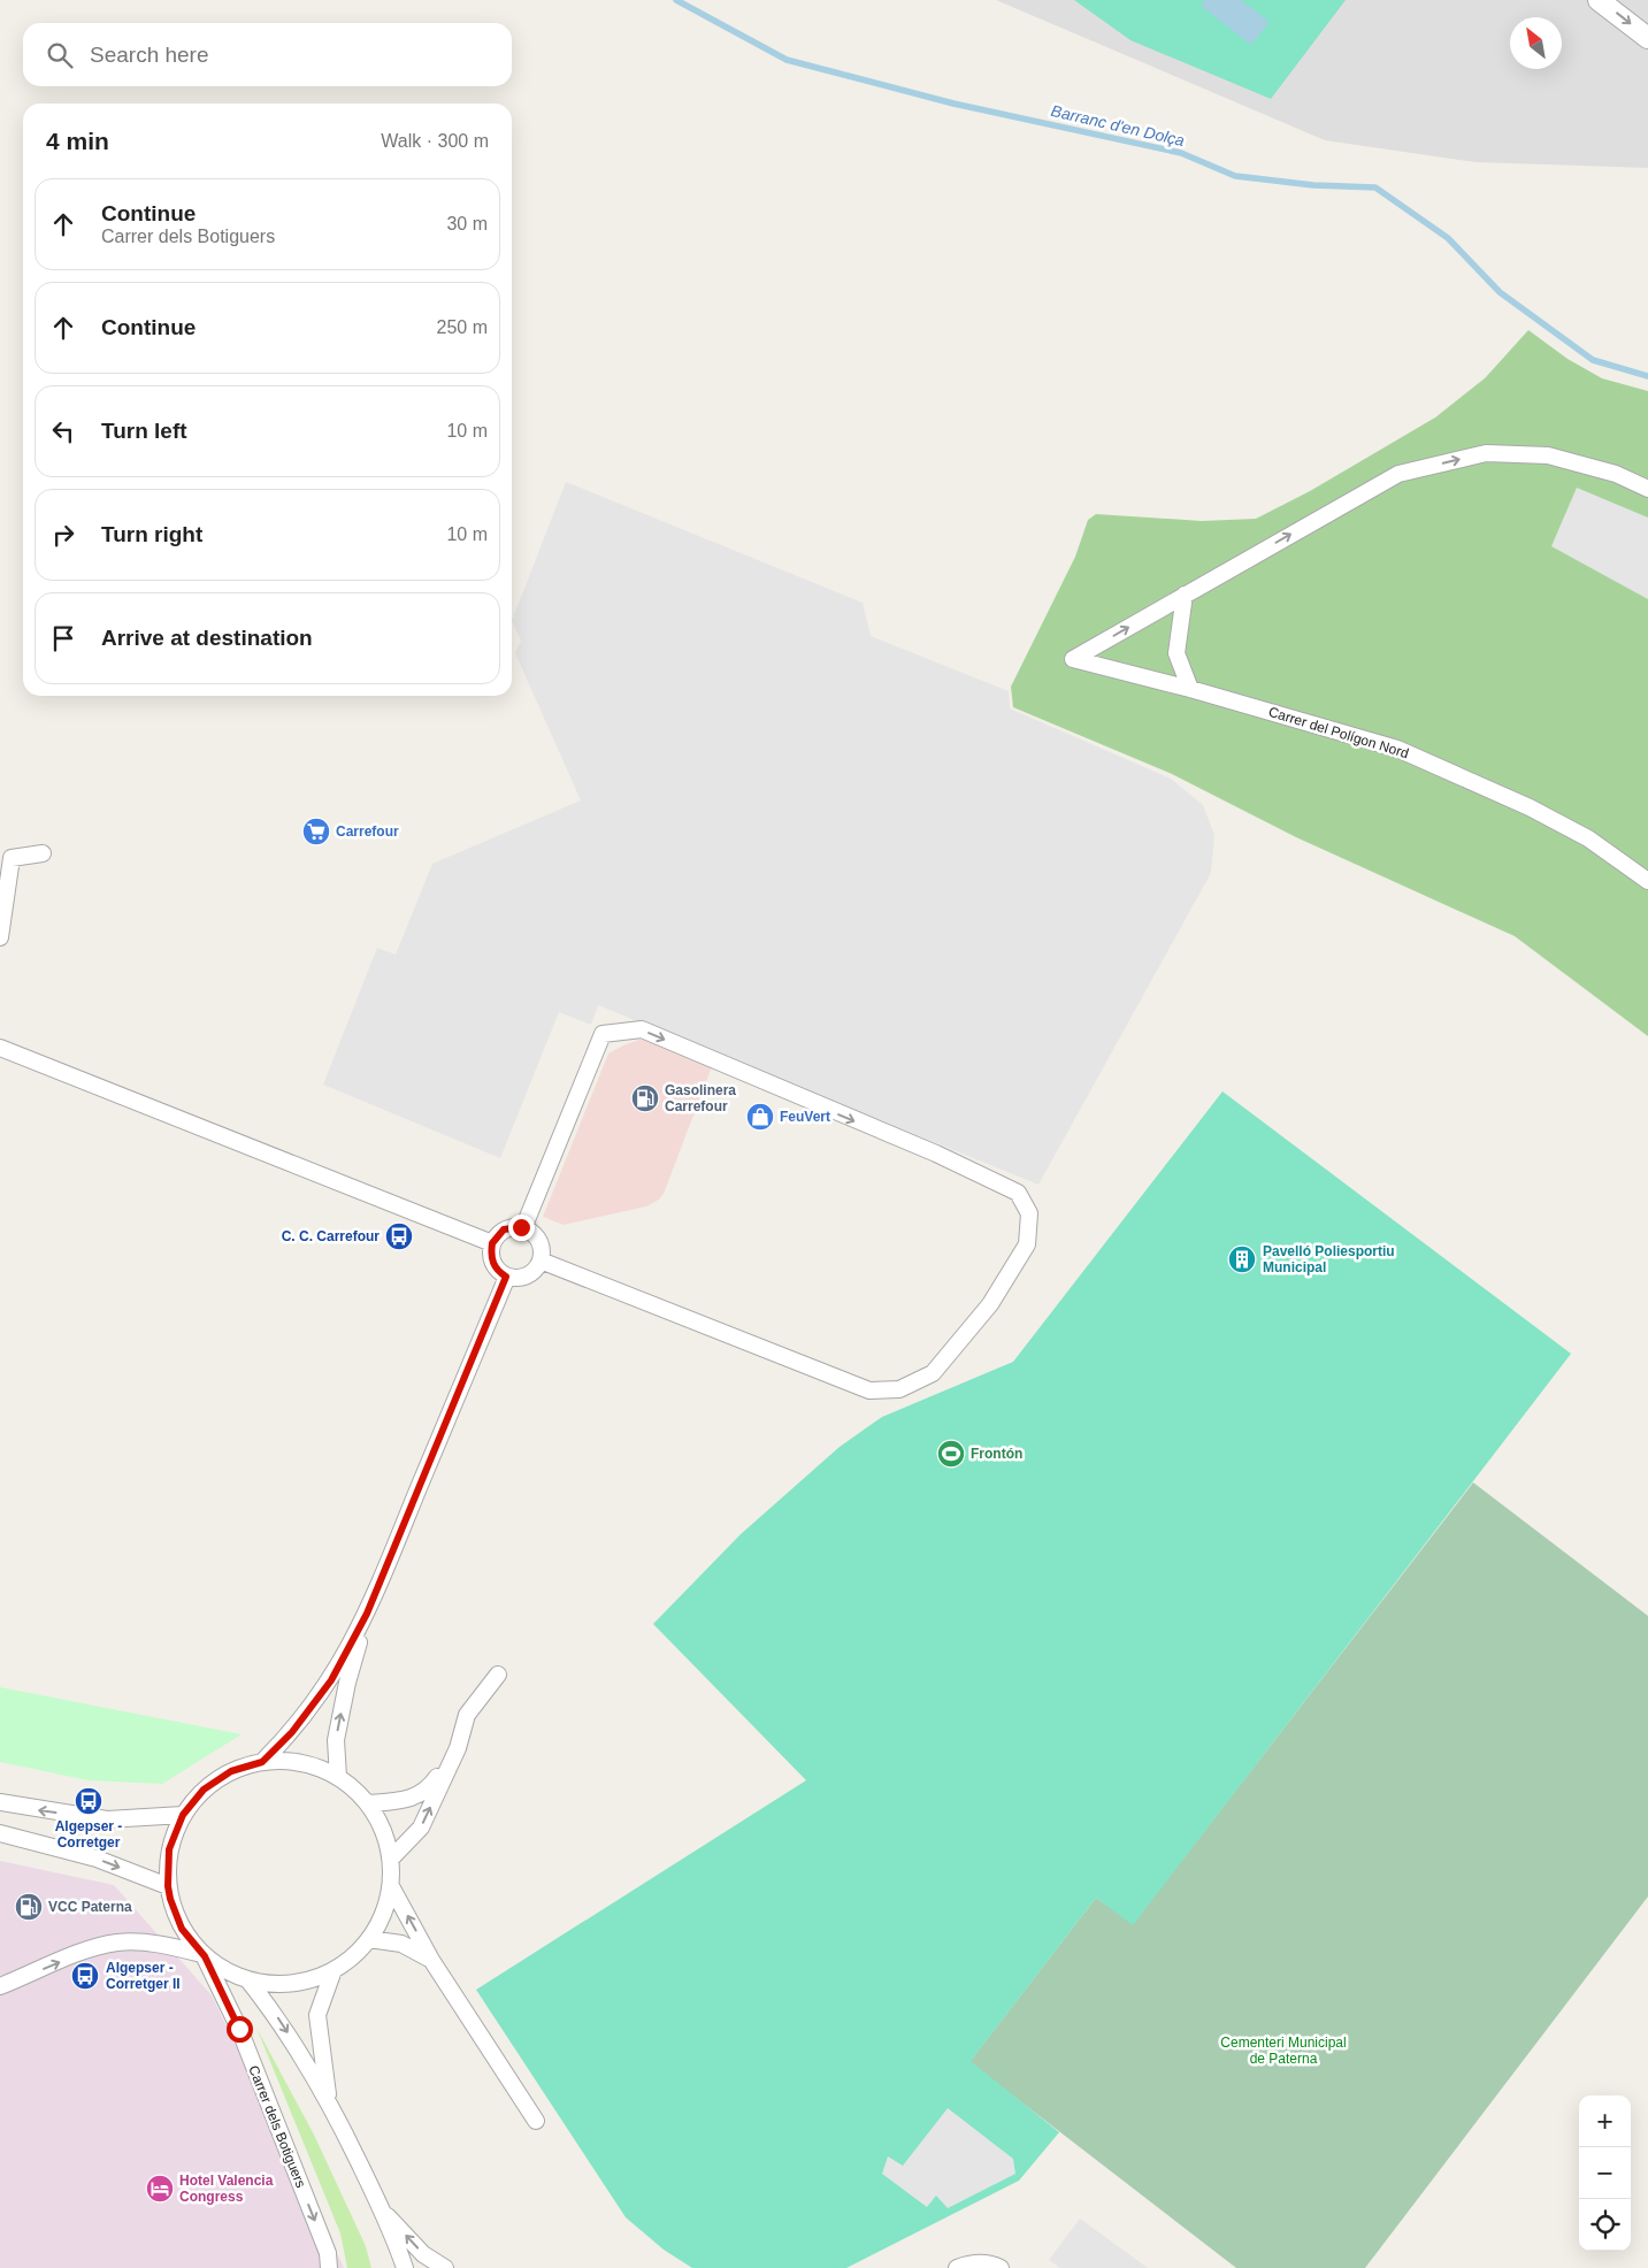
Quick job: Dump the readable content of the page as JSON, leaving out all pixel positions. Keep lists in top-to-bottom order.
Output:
{
  "streets": {
    "street": ["Carrer del Polígon Nord", "Carrer dels Botiguers"]
  },
  "water": ["Barranc d'en Dolça"],
  "parks": ["Cementeri Municipal de Paterna"],
  "places": {
    "supermarket": ["Carrefour"],
    "fuel station": ["Gasolinera Carrefour", "VCC Paterna"],
    "shop": ["FeuVert"],
    "bus stop": ["C. C. Carrefour", "Algepser - Corretger", "Algepser - Corretger II"],
    "building": ["Pavelló Poliesportiu Municipal"],
    "sports": ["Frontón"],
    "hotel": ["Hotel Valencia Congress"]
  },
  "north": "top left",
  "page": {
    "search": "Search here",
    "heading": ["4 min", "Walk · 300 m"],
    "list": [
      ["Continue", "Carrer dels Botiguers", "30 m"],
      ["Continue", "250 m"],
      ["Turn left", "10 m"],
      ["Turn right", "10 m"],
      "Arrive at destination"
    ],
    "map_buttons": ["+", "−"]
  }
}
